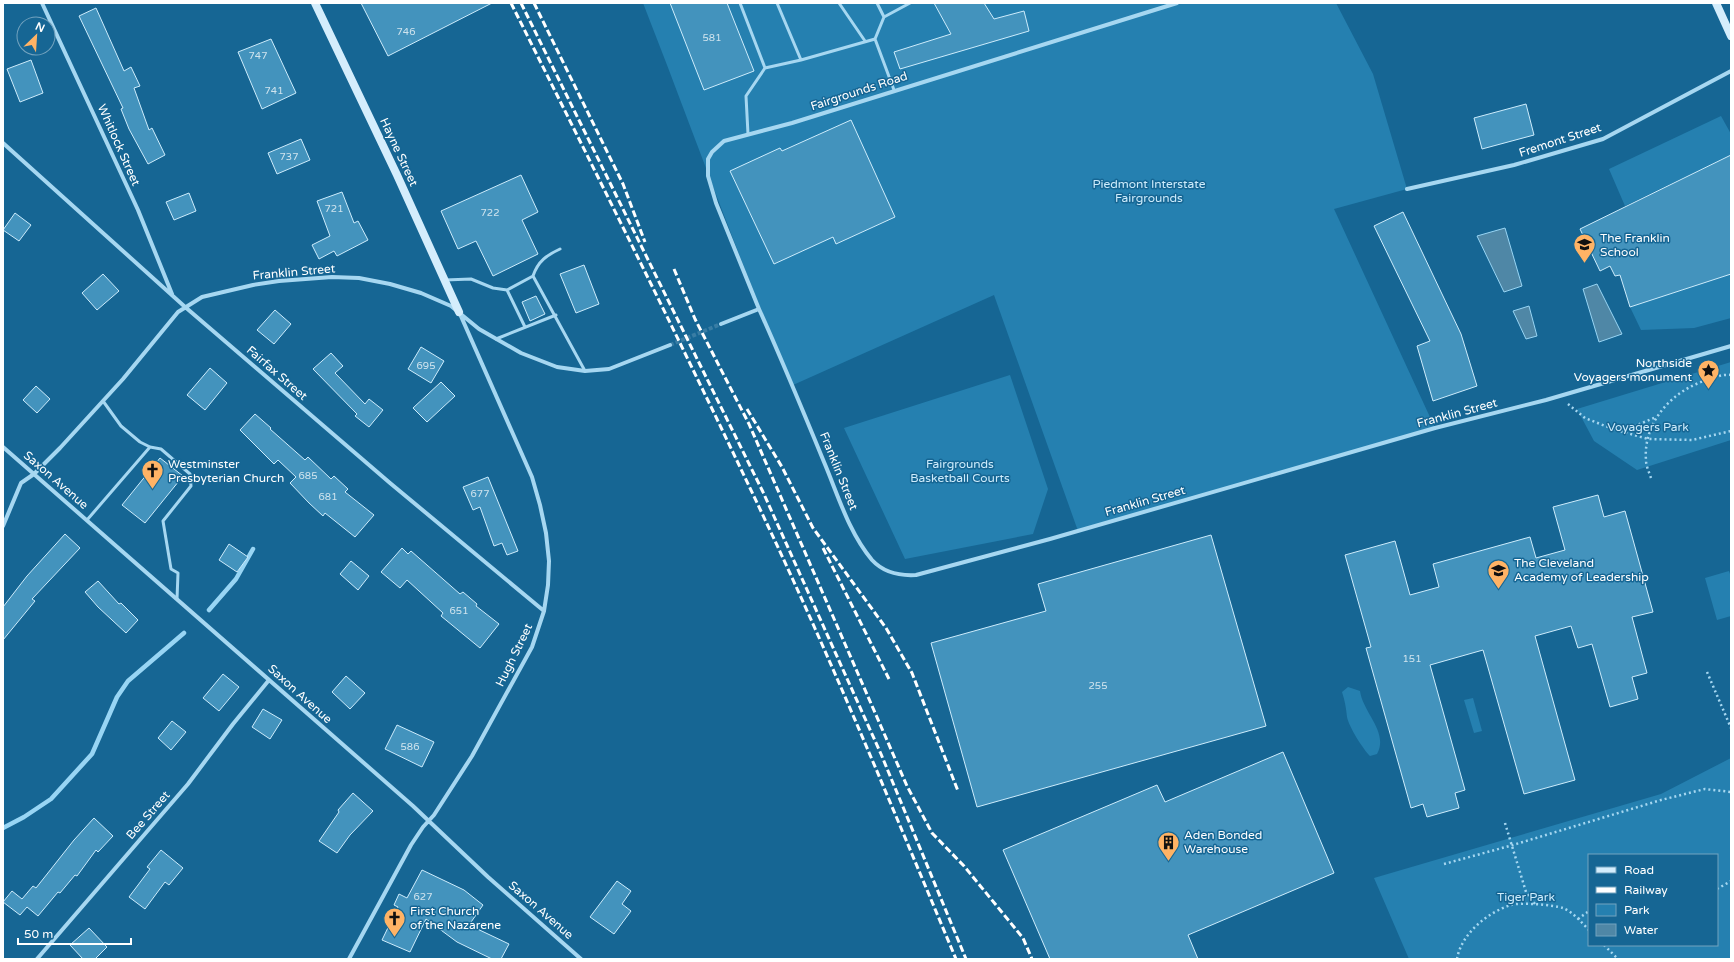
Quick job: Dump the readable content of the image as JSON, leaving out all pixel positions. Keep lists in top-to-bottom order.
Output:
{
  "streets": {
    "street": [
      "Fairgrounds Road",
      "Fremont Street",
      "Whitlock Street",
      "Hayne Street",
      "Franklin Street",
      "Fairfax Street",
      "Saxon Avenue",
      "Hugh Street",
      "Bee Street"
    ]
  },
  "crossings": [
    ["Fairgrounds Road", "Franklin Street"],
    ["Whitlock Street", "Fairfax Street"],
    ["Hayne Street", "Franklin Street"],
    ["Hayne Street", "Hugh Street"],
    ["Franklin Street", "Fairfax Street"],
    ["Franklin Street", "Saxon Avenue"],
    ["Franklin Street", "Hugh Street"],
    ["Fairfax Street", "Hugh Street"],
    ["Saxon Avenue", "Hugh Street"],
    ["Saxon Avenue", "Bee Street"]
  ],
  "parks": [
    "Piedmont Interstate Fairgrounds",
    "Voyagers Park",
    "Fairgrounds Basketball Courts",
    "Tiger Park"
  ],
  "places": {
    "school or university": ["The Franklin School", "The Cleveland Academy of Leadership"],
    "place": ["Northside Voyagers monument"],
    "church": ["Westminster Presbyterian Church", "First Church of the Nazarene"],
    "building": ["Aden Bonded Warehouse"]
  },
  "house_numbers": [
    "746",
    "581",
    "747",
    "741",
    "737",
    "721",
    "722",
    "695",
    "685",
    "677",
    "681",
    "651",
    "151",
    "255",
    "586",
    "627"
  ],
  "legend": [
    "Road",
    "Railway",
    "Park",
    "Water"
  ],
  "scale_bar": "50 m",
  "north": "top right"
}
